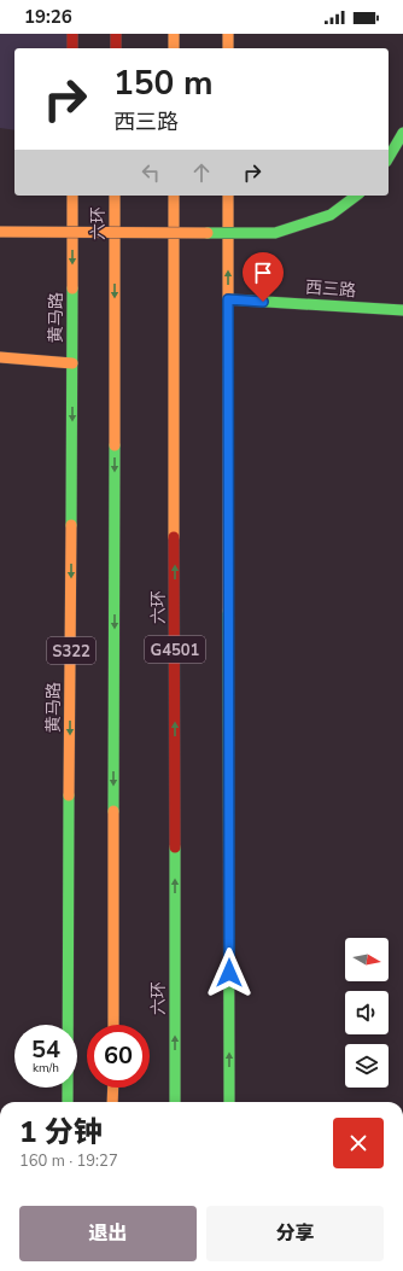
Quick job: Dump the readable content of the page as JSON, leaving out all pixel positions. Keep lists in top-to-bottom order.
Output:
{
  "streets": {
    "main road": [
      "六环",
      "西三路",
      "黄马路",
      "G4501",
      "S322"
    ]
  },
  "one_way": ["黄马路"],
  "north": "right",
  "page": {
    "status": "19:26",
    "turn": ["150 m", "西三路"],
    "speed": "54 km/h",
    "limit": "60",
    "heading": ["1 分钟", "160 m · 19:27"],
    "buttons": ["退出", "分享"]
  }
}
